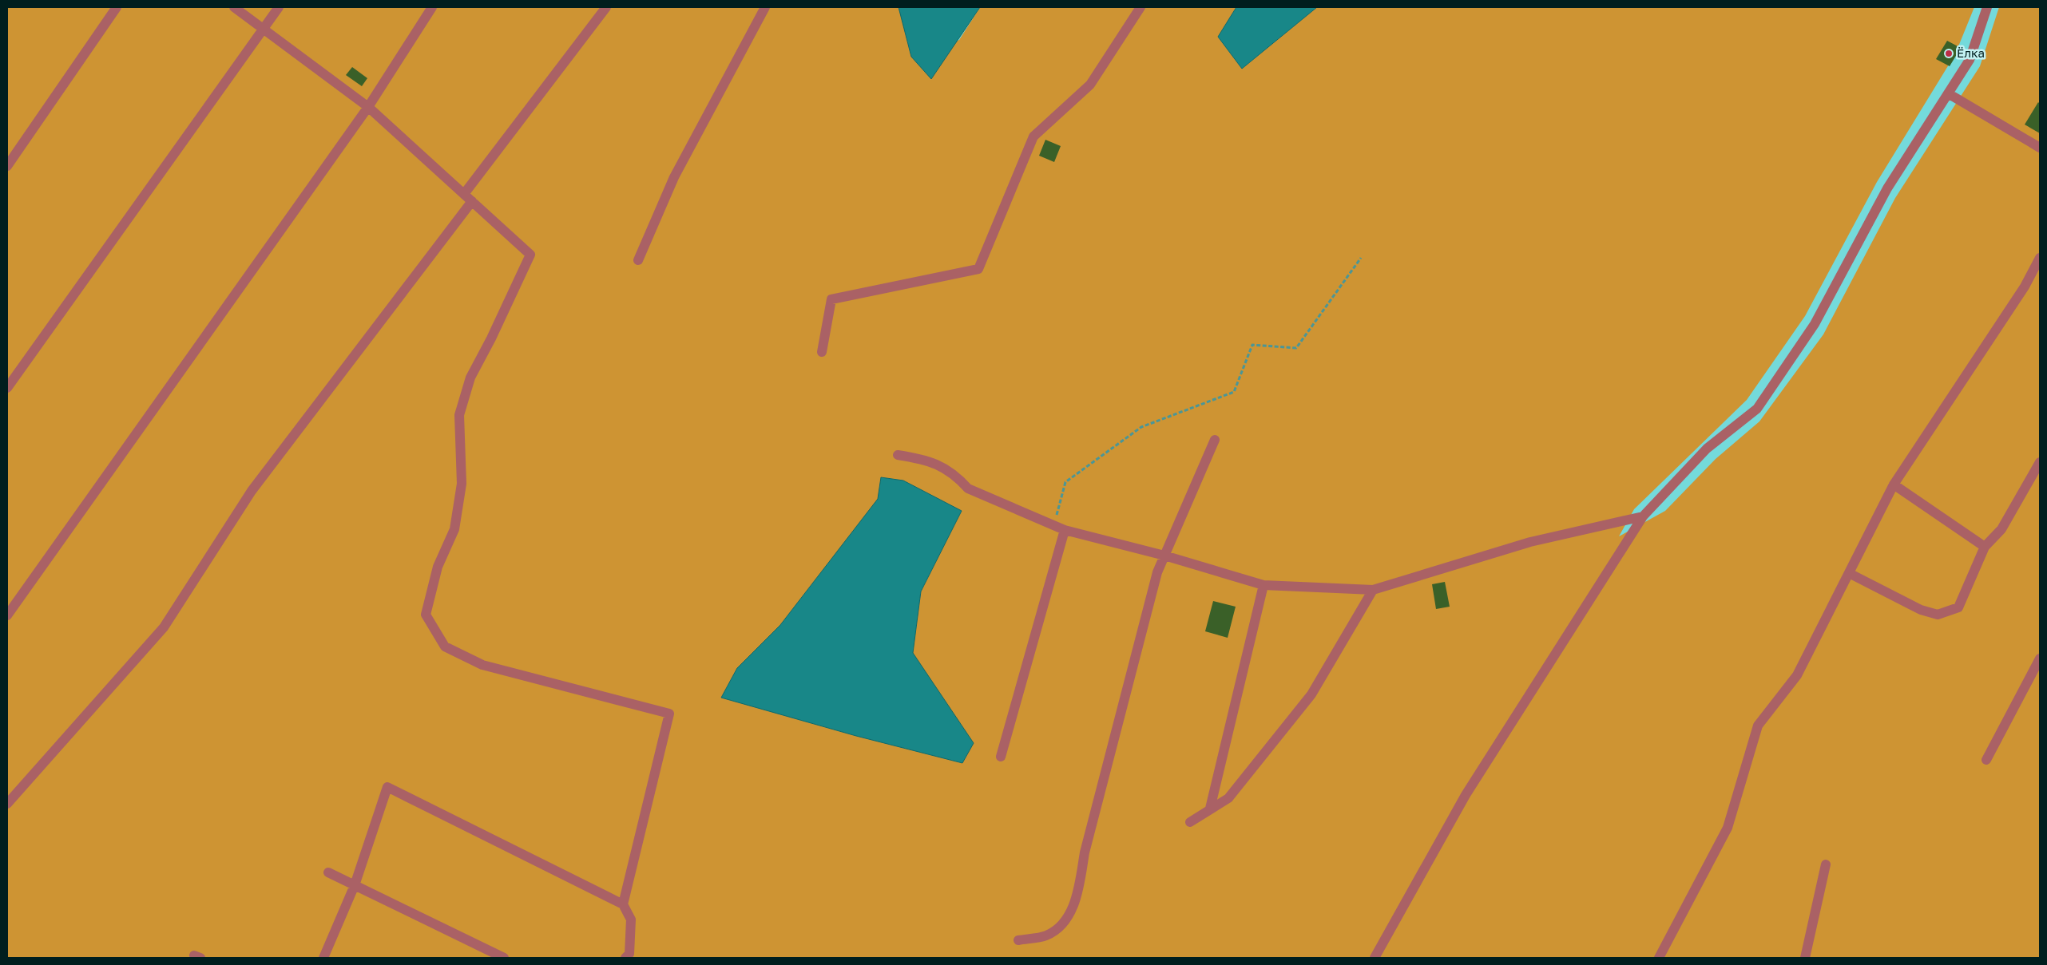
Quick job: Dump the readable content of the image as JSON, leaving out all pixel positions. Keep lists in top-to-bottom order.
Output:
{
  "places": ["Ёлка"]
}
